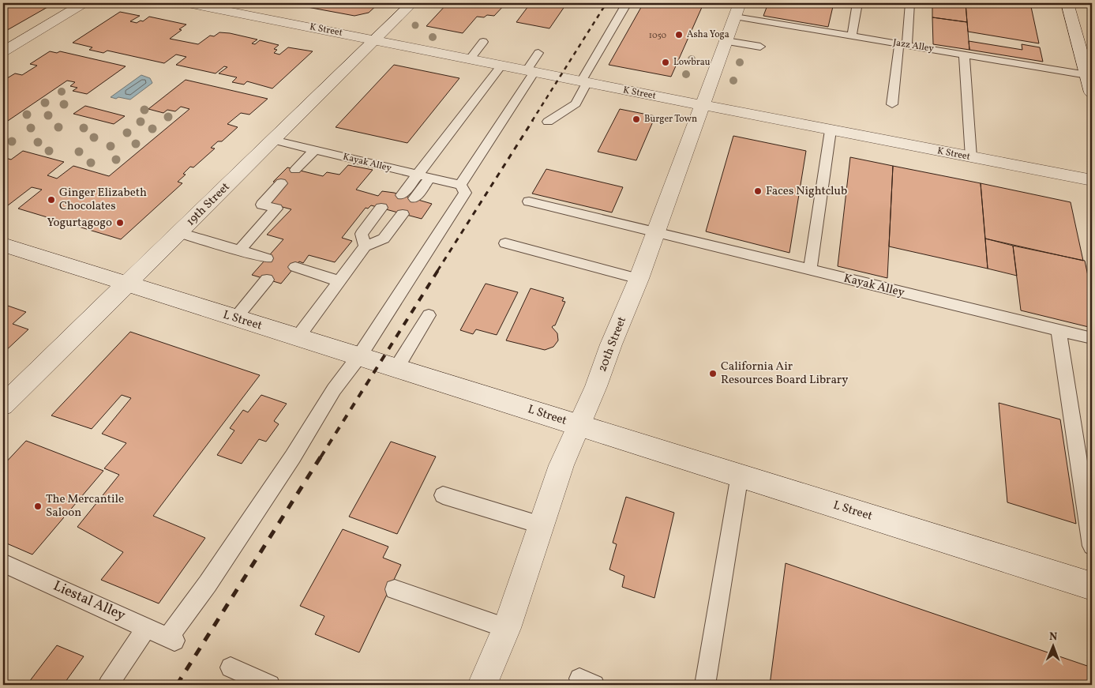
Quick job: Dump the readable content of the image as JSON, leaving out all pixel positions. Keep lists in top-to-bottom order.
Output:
{
  "streets": {
    "street": [
      "K Street",
      "19th Street",
      "L Street",
      "20th Street"
    ],
    "lane": ["Jazz Alley", "Kayak Alley", "Liestal Alley"]
  },
  "crossings": [
    ["K Street", "19th Street"],
    ["K Street", "20th Street"],
    ["Jazz Alley", "20th Street"],
    ["Kayak Alley", "19th Street"],
    ["Kayak Alley", "20th Street"],
    ["19th Street", "L Street"],
    ["L Street", "20th Street"],
    ["L Street", "Liestal Alley"]
  ],
  "places": [
    "Asha Yoga",
    "Lowbrau",
    "Burger Town",
    "Faces Nightclub",
    "Ginger Elizabeth Chocolates",
    "Yogurtagogo",
    "California Air Resources Board Library",
    "The Mercantile Saloon"
  ],
  "house_numbers": ["1050"],
  "north": "top"
}
